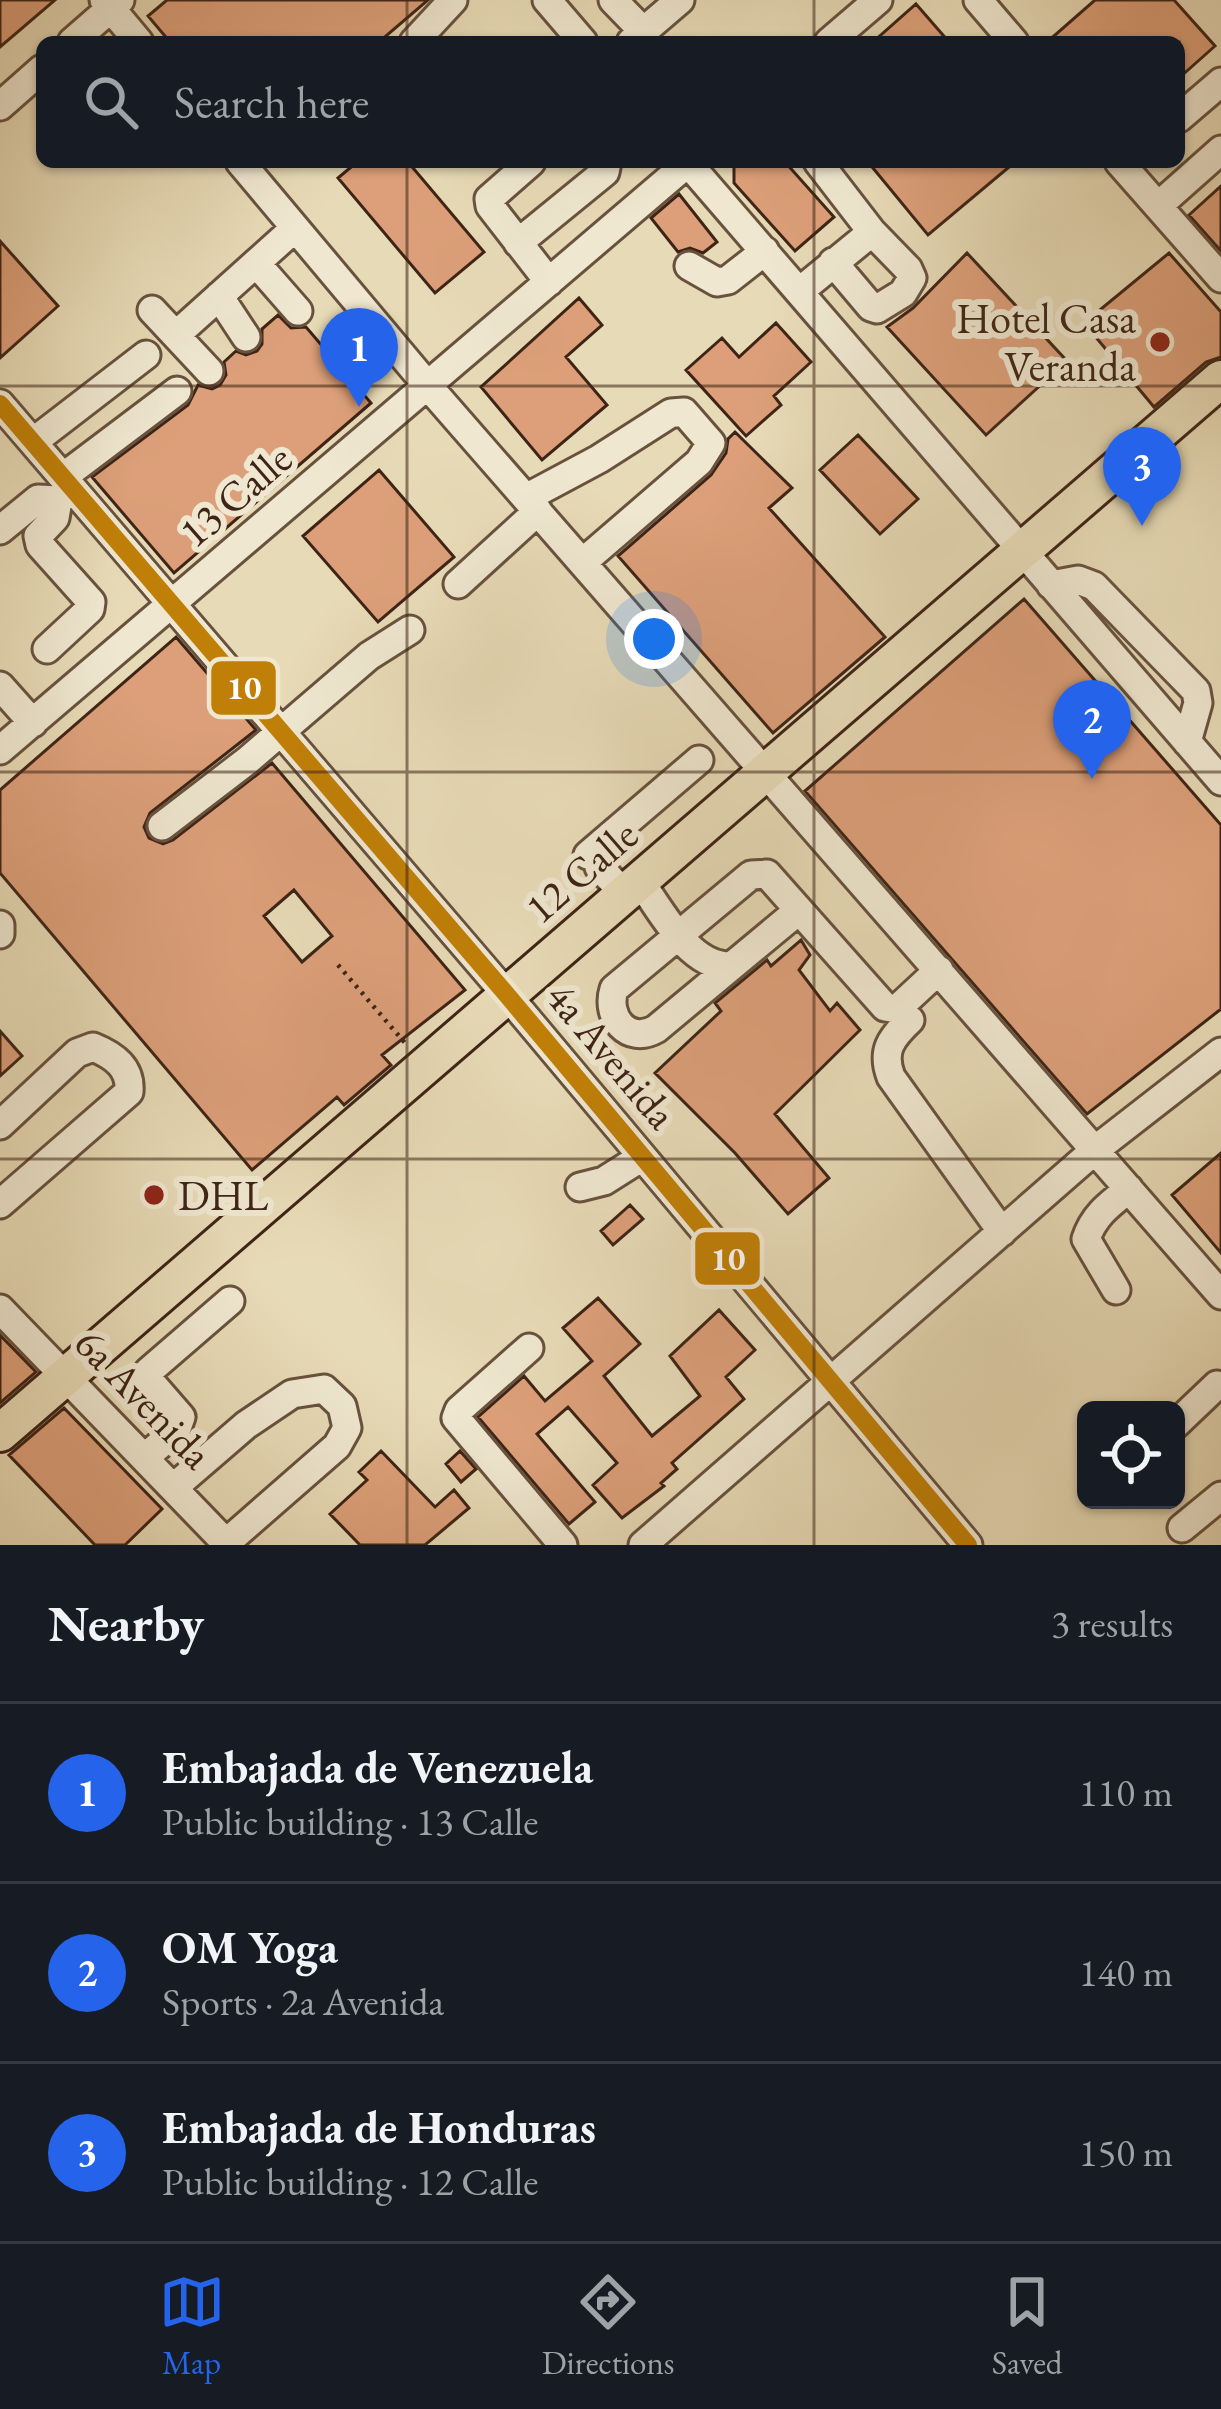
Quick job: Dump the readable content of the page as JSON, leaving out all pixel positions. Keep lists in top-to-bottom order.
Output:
{
  "streets": {
    "main road": ["12 Calle"],
    "street": ["13 Calle", "4a Avenida", "6a Avenida"]
  },
  "crossings": [
    ["13 Calle", "4a Avenida"],
    ["12 Calle", "4a Avenida"],
    ["12 Calle", "6a Avenida"]
  ],
  "places": ["Hotel Casa Veranda", "DHL"],
  "lines": ["transit line 10"],
  "page": {
    "search": "Search here",
    "pins": ["1", "3", "2"],
    "heading": ["Nearby", "3 results"],
    "list": [
      {
        "mark": "1",
        "name": "Embajada de Venezuela",
        "note": "Public building · 13 Calle",
        "value": "110 m"
      },
      {
        "mark": "2",
        "name": "OM Yoga",
        "note": "Sports · 2a Avenida",
        "value": "140 m"
      },
      {
        "mark": "3",
        "name": "Embajada de Honduras",
        "note": "Public building · 12 Calle",
        "value": "150 m"
      }
    ],
    "nav": ["Map", "Directions", "Saved"]
  }
}
